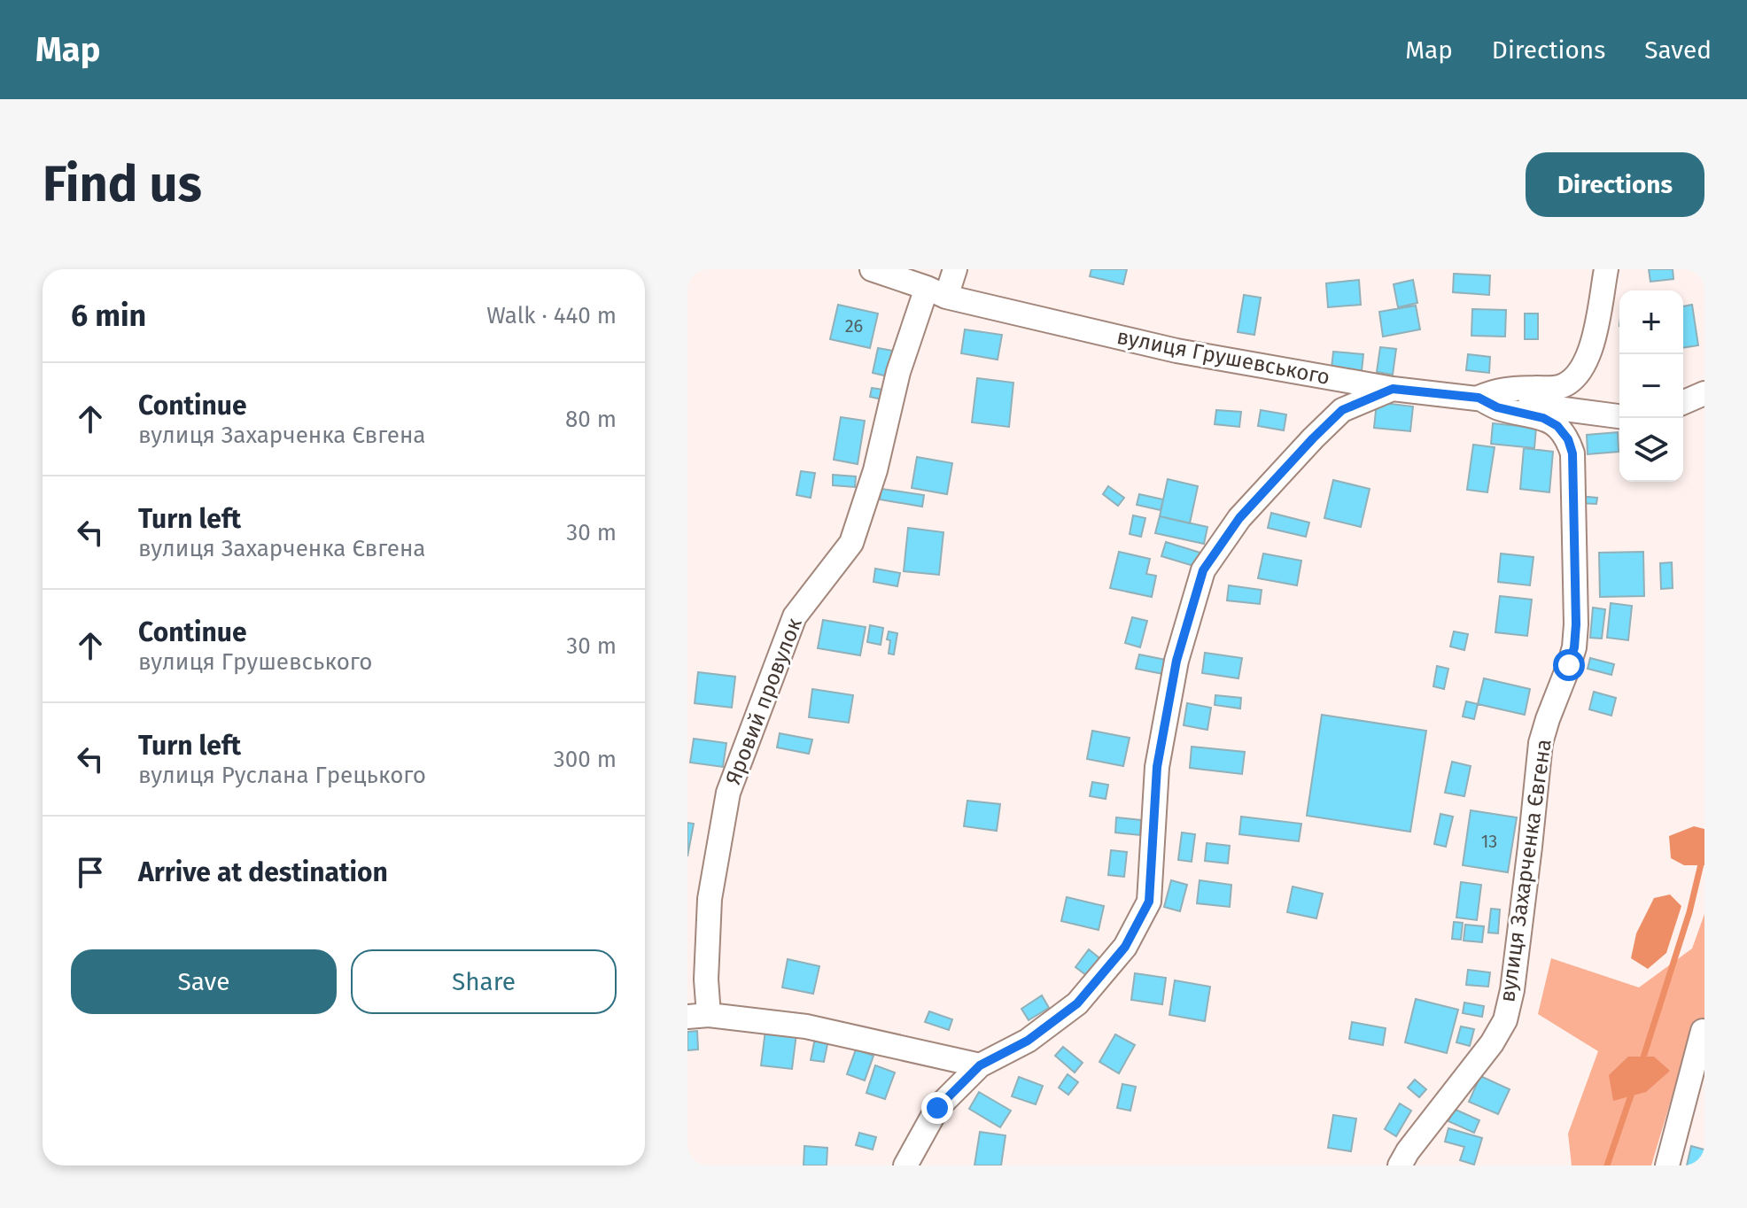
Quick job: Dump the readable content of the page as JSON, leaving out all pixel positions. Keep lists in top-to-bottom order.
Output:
{
  "streets": {
    "street": ["вулиця Грушевського", "Яровий провулок", "вулиця Захарченка Євгена"]
  },
  "crossings": [
    ["вулиця Грушевського", "Яровий провулок"],
    ["вулиця Грушевського", "вулиця Захарченка Євгена"]
  ],
  "house_numbers": ["26", "13"],
  "page": {
    "header": "Map",
    "nav": ["Map", "Directions", "Saved"],
    "buttons": [
      "Directions",
      ["Save", "Share"]
    ],
    "title": "Find us",
    "heading": ["6 min", "Walk · 440 m"],
    "map_buttons": ["+", "−"],
    "list": [
      ["Continue", "вулиця Захарченка Євгена", "80 m"],
      ["Turn left", "вулиця Захарченка Євгена", "30 m"],
      ["Continue", "вулиця Грушевського", "30 m"],
      ["Turn left", "вулиця Руслана Грецького", "300 m"],
      "Arrive at destination"
    ]
  }
}
